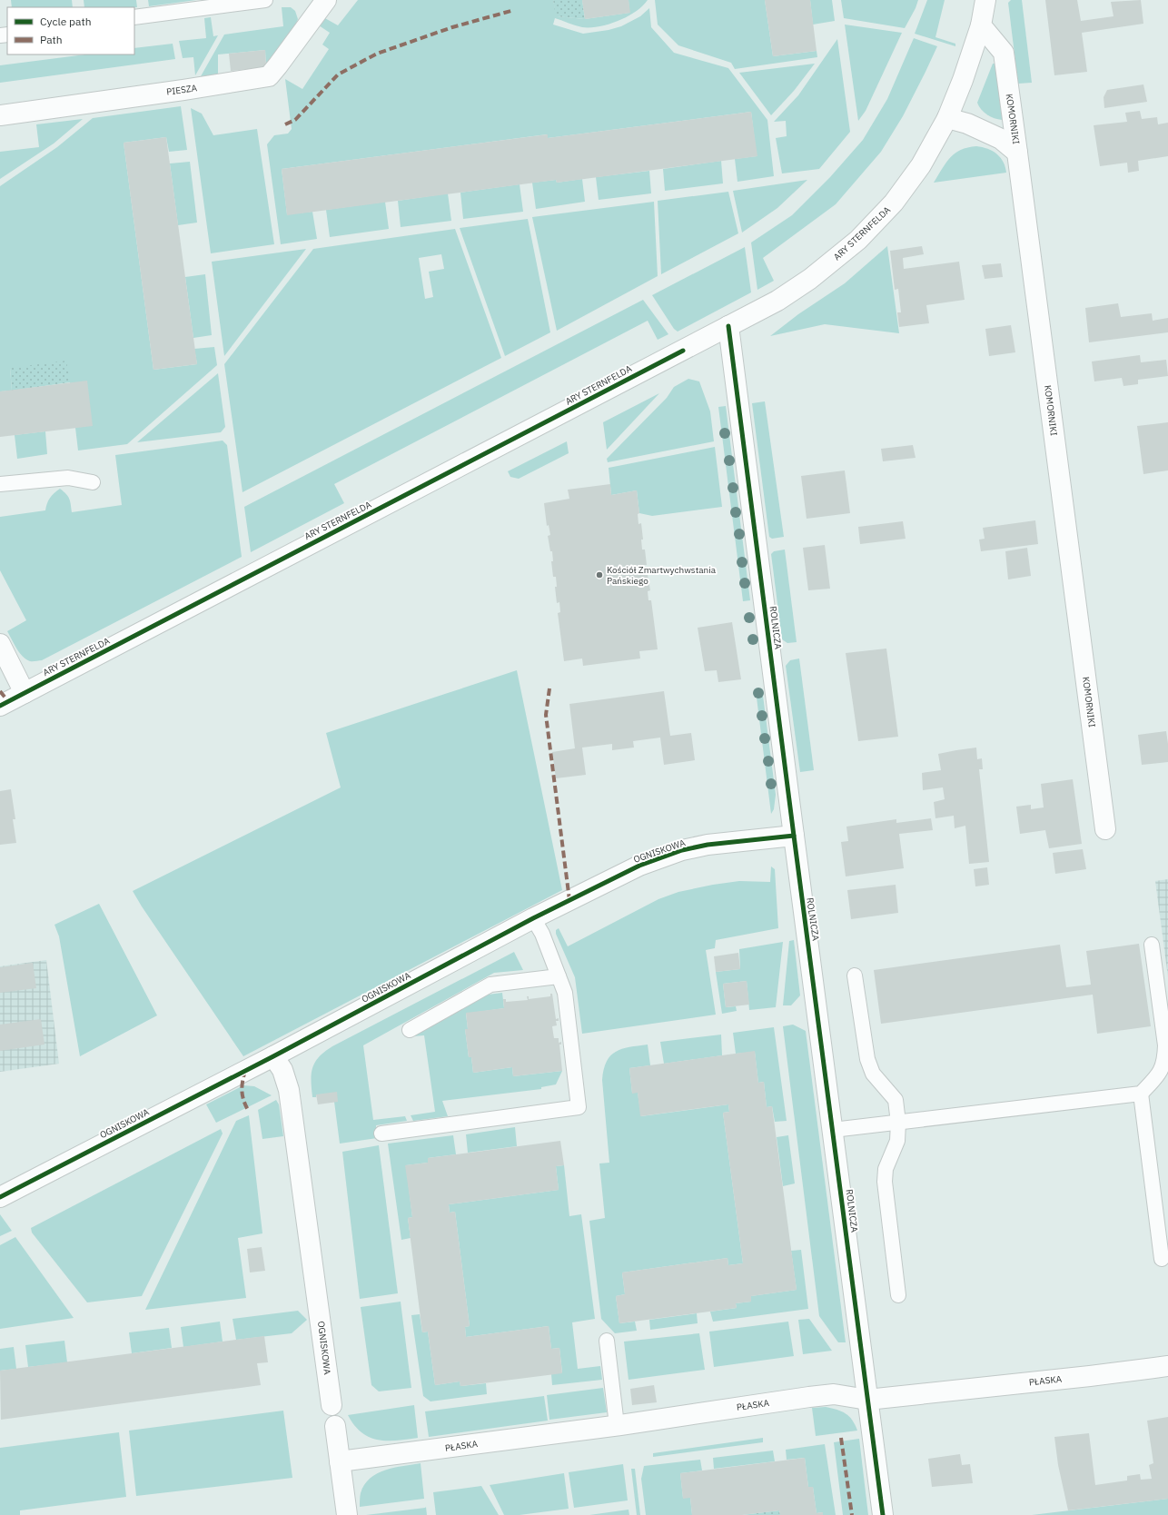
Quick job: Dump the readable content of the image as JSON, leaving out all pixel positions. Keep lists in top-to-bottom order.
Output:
{
  "streets": {
    "street": [
      "PIESZA",
      "KOMORNIKI",
      "ARY STERNFELDA",
      "ROLNICZA",
      "OGNISKOWA",
      "PŁASKA"
    ]
  },
  "crossings": [
    ["KOMORNIKI", "ARY STERNFELDA"],
    ["ARY STERNFELDA", "ROLNICZA"],
    ["ROLNICZA", "OGNISKOWA"],
    ["ROLNICZA", "PŁASKA"]
  ],
  "places": ["Kościół Zmartwychwstania Pańskiego"],
  "legend": ["Cycle path", "Path"]
}
